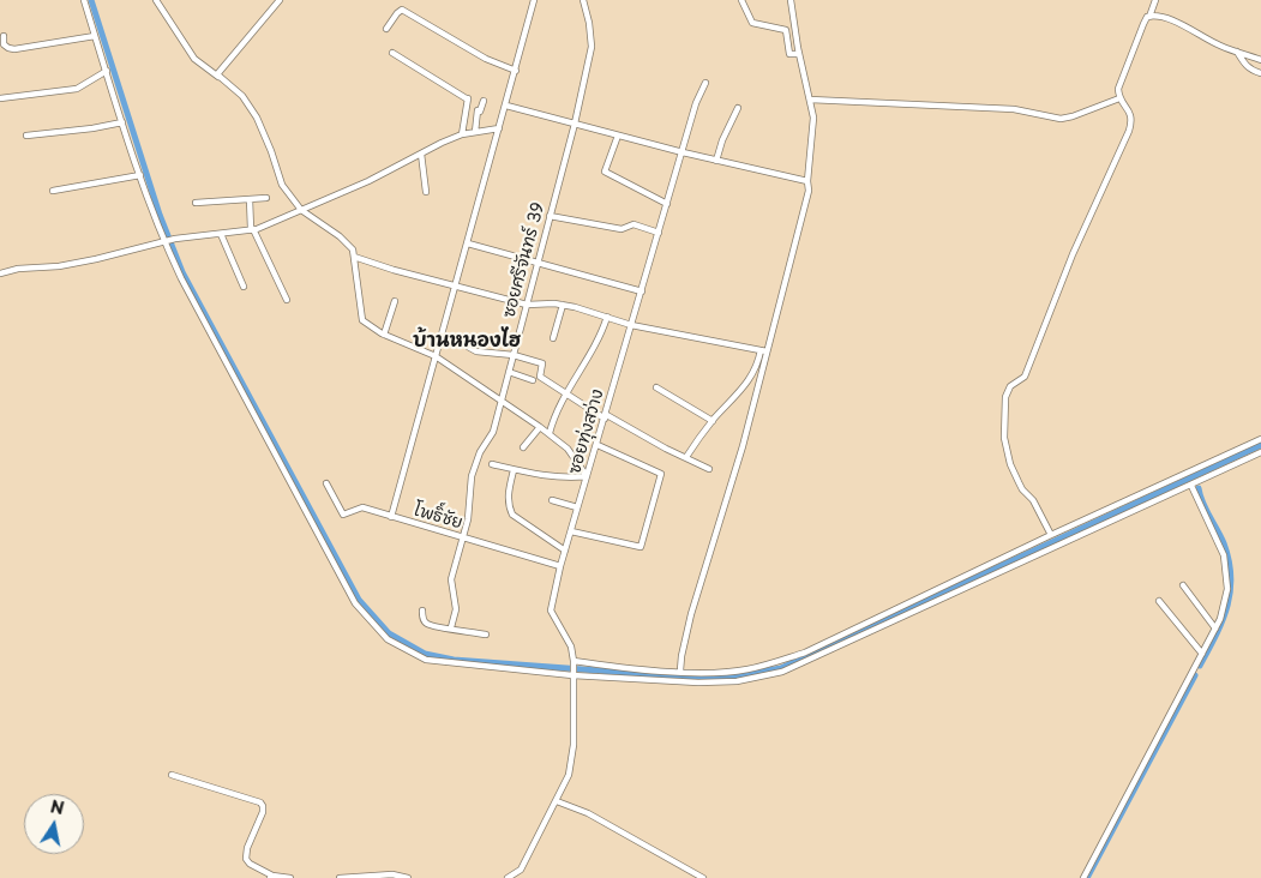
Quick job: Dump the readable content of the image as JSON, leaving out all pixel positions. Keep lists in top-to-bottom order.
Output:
{
  "streets": {
    "street": ["ซอยศรีจันทร์ 39", "ซอยทุ่งสว่าง", "โพธิ์ชัย"]
  },
  "crossings": [
    ["ซอยศรีจันทร์ 39", "โพธิ์ชัย"],
    ["ซอยทุ่งสว่าง", "โพธิ์ชัย"]
  ],
  "districts": ["บ้านหนองไฮ"],
  "north": "top"
}
